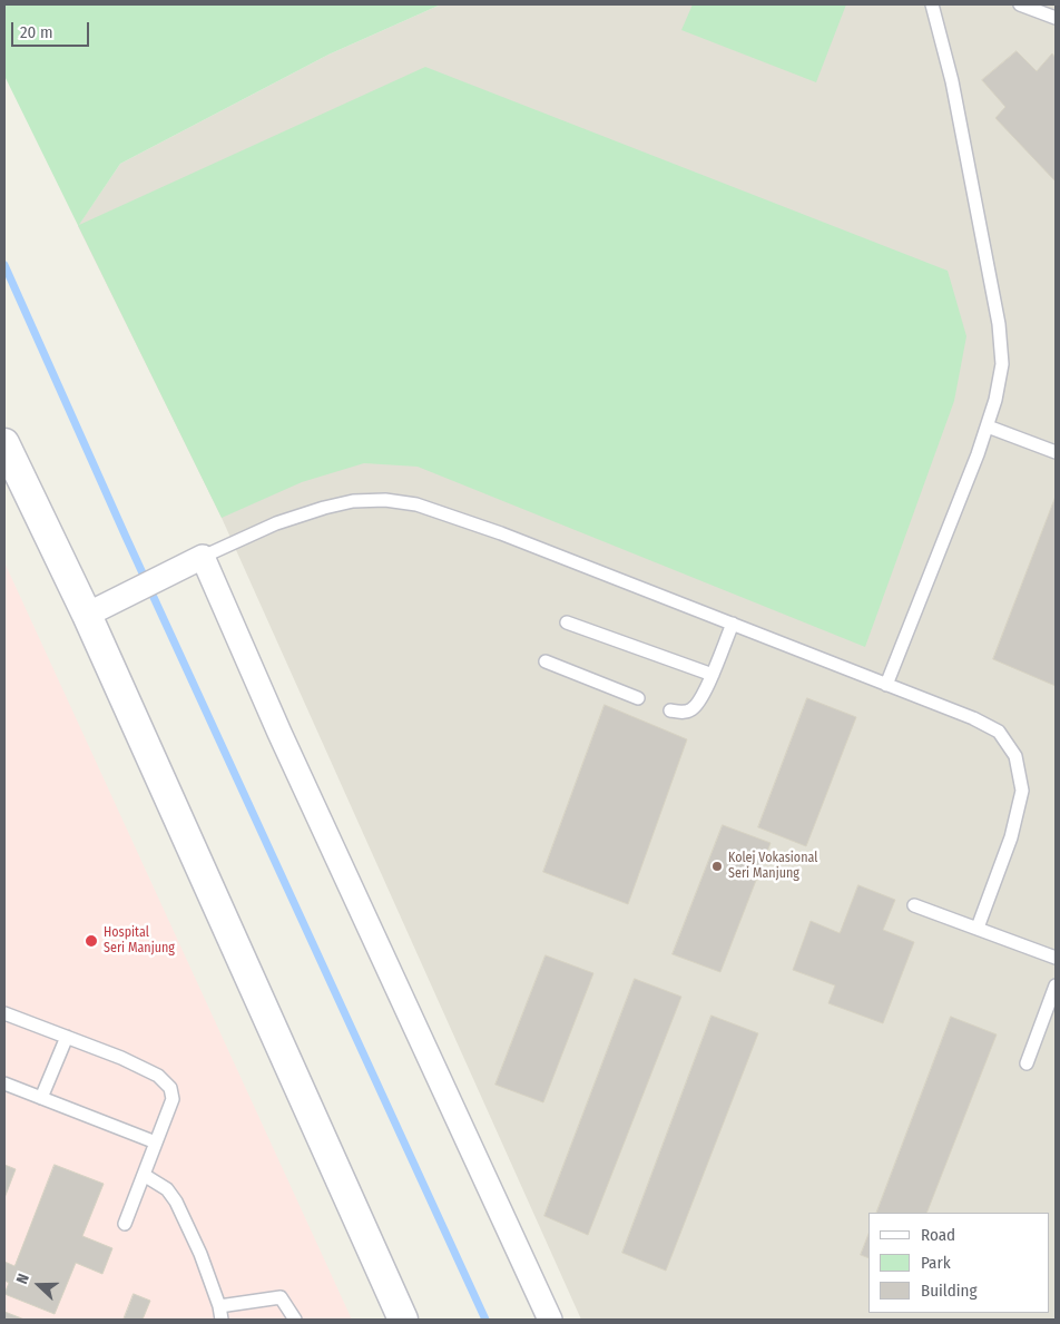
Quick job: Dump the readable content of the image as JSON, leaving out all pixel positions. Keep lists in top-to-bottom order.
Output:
{
  "places": ["Kolej Vokasional Seri Manjung", "Hospital Seri Manjung"],
  "legend": ["Road", "Park", "Building"],
  "scale_bar": "20 m",
  "north": "left"
}
